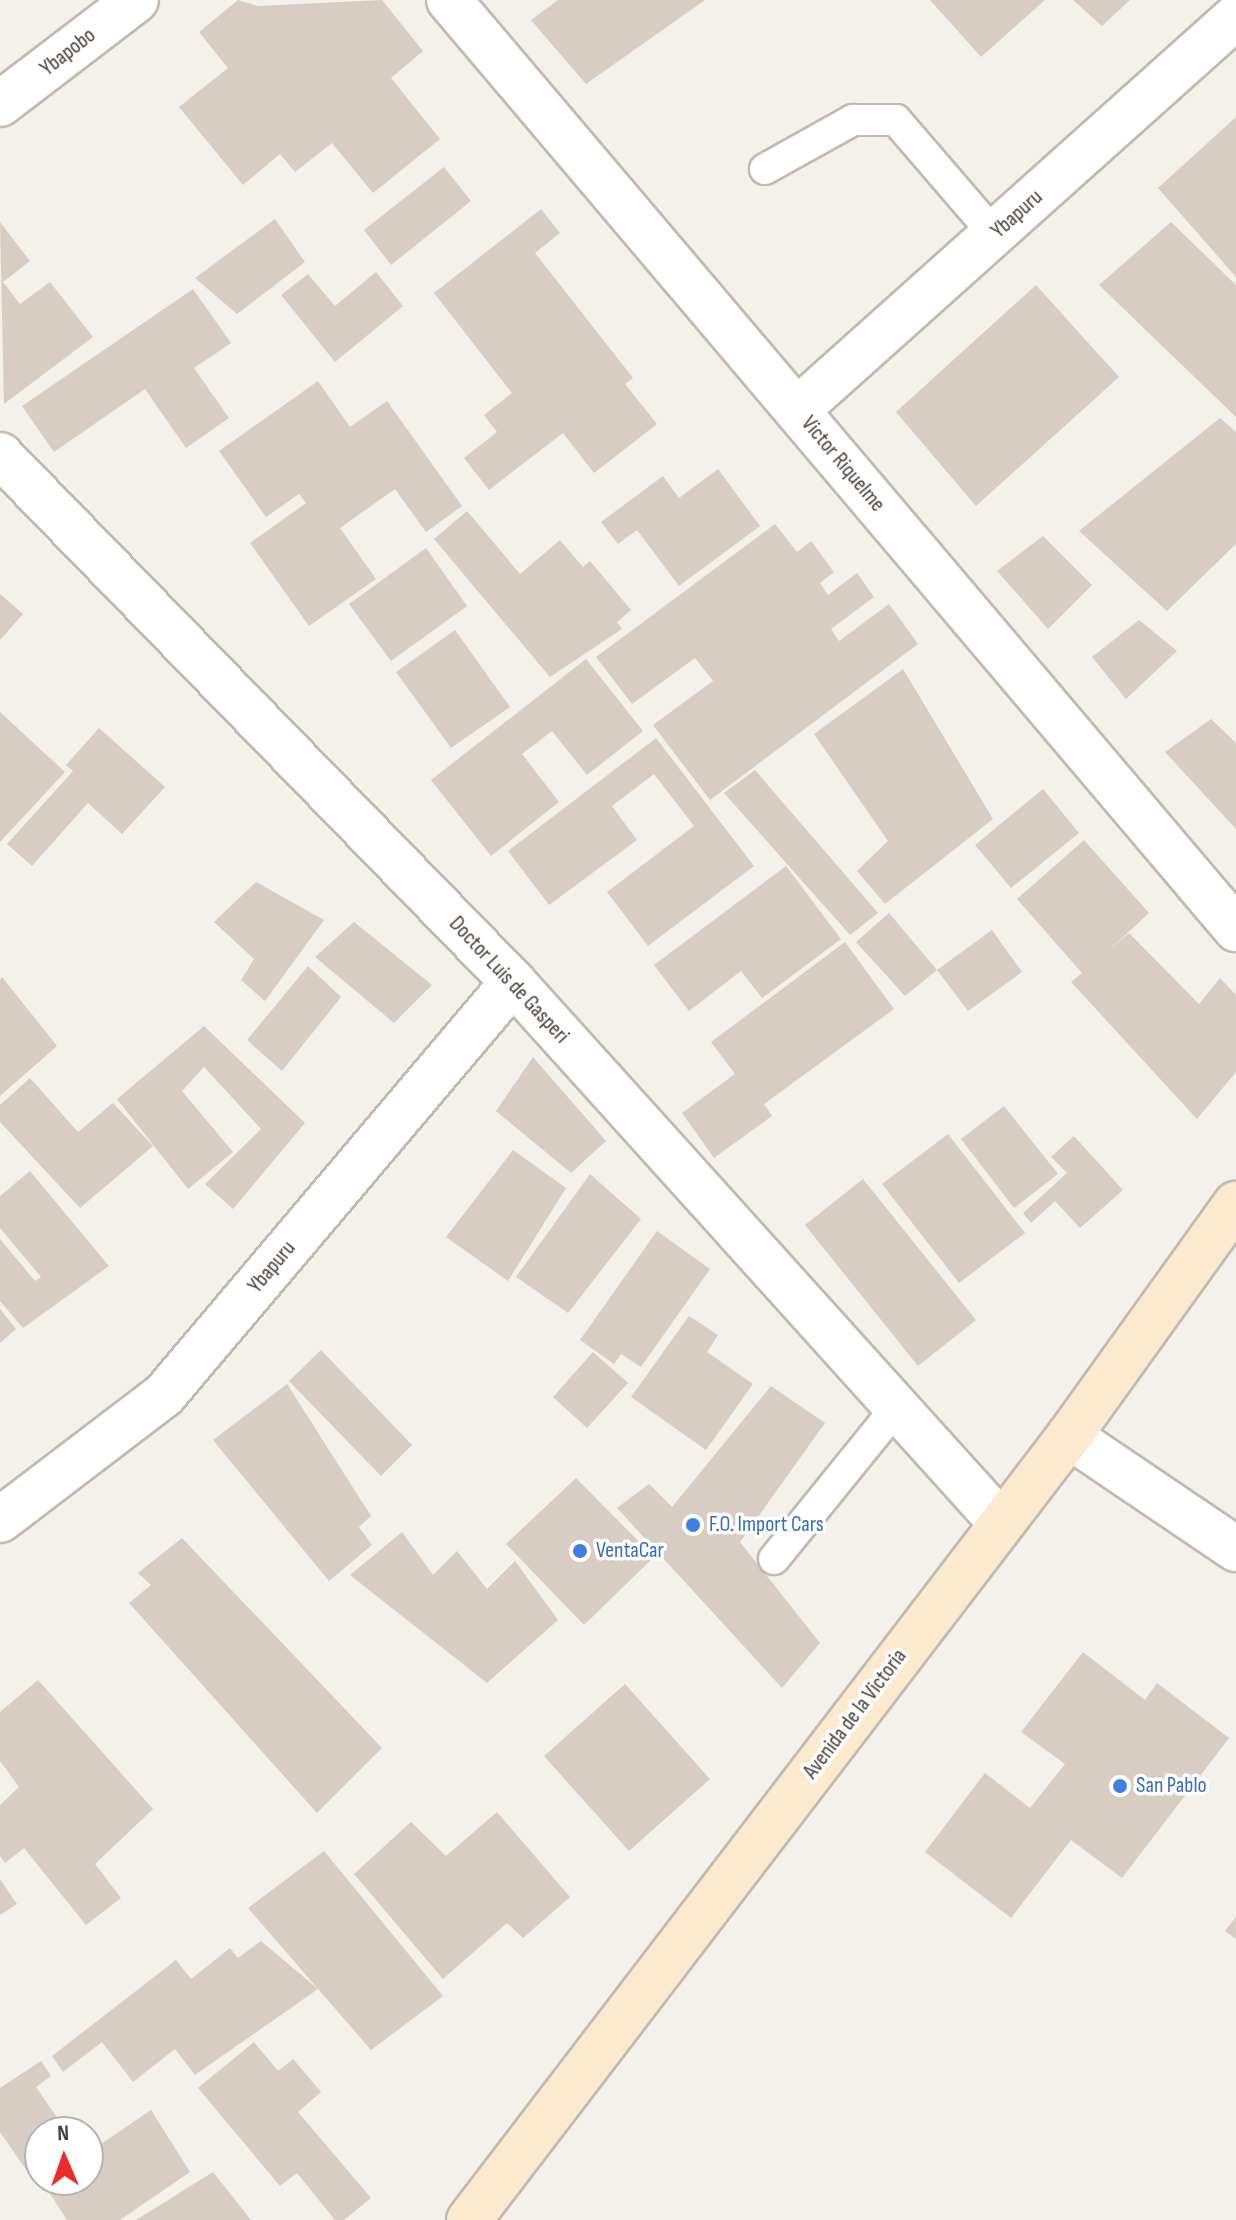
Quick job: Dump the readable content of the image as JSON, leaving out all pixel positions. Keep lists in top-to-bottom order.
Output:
{
  "streets": {
    "main road": ["Avenida de la Victoria"],
    "street": [
      "Ybapobo",
      "Ybapuru",
      "Victor Riquelme",
      "Doctor Luis de Gasperi"
    ]
  },
  "crossings": [
    ["Ybapuru", "Victor Riquelme"],
    ["Ybapuru", "Doctor Luis de Gasperi"],
    ["Doctor Luis de Gasperi", "Avenida de la Victoria"]
  ],
  "places": ["F.O. Import Cars", "VentaCar", "San Pablo"],
  "north": "top"
}
